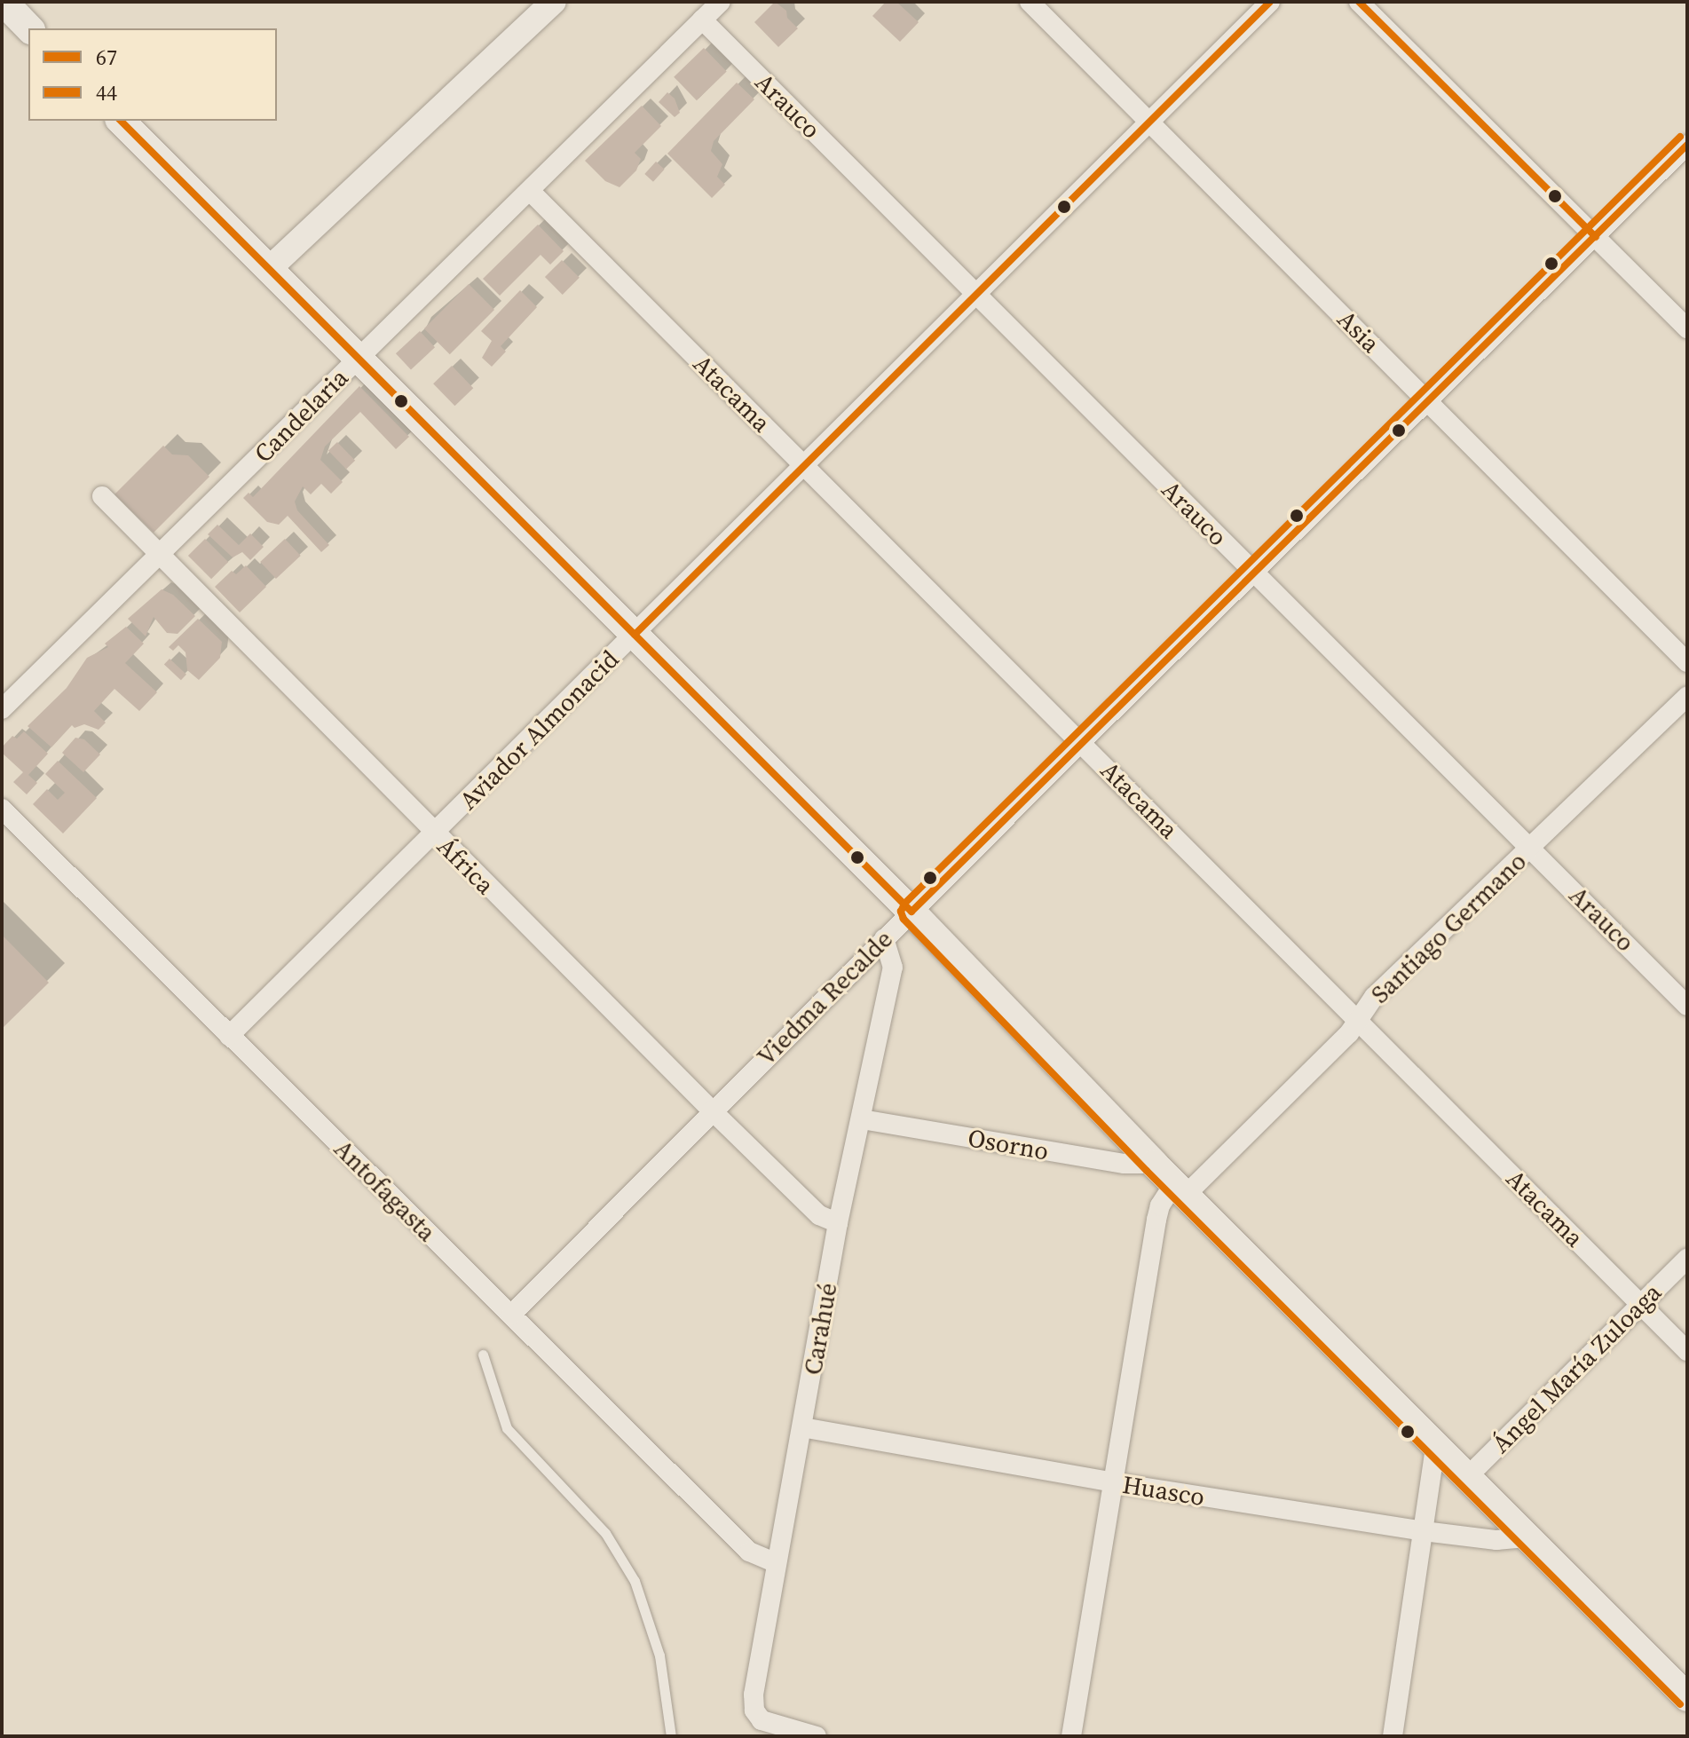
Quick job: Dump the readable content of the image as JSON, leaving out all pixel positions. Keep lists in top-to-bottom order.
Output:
{
  "streets": {
    "street": [
      "Arauco",
      "Asia",
      "Atacama",
      "Candelaria",
      "Aviador Almonacid",
      "África",
      "Santiago Germano",
      "Viedma Recalde",
      "Osorno",
      "Antofagasta",
      "Carahué",
      "Ángel María Zuloaga",
      "Huasco"
    ]
  },
  "crossings": [
    ["Arauco", "Candelaria"],
    ["Arauco", "Aviador Almonacid"],
    ["Arauco", "Santiago Germano"],
    ["Arauco", "Viedma Recalde"],
    ["Asia", "Aviador Almonacid"],
    ["Asia", "Viedma Recalde"],
    ["Atacama", "Candelaria"],
    ["Atacama", "Aviador Almonacid"],
    ["Atacama", "Santiago Germano"],
    ["Atacama", "Viedma Recalde"],
    ["Atacama", "Ángel María Zuloaga"],
    ["Candelaria", "África"],
    ["Aviador Almonacid", "África"],
    ["Aviador Almonacid", "Antofagasta"],
    ["África", "Viedma Recalde"],
    ["África", "Carahué"],
    ["Santiago Germano", "Huasco"],
    ["Viedma Recalde", "Antofagasta"],
    ["Viedma Recalde", "Carahué"],
    ["Osorno", "Carahué"],
    ["Antofagasta", "Carahué"],
    ["Carahué", "Huasco"]
  ],
  "lines": ["transit line 67", "transit line 44"],
  "legend": ["67", "44"]
}
